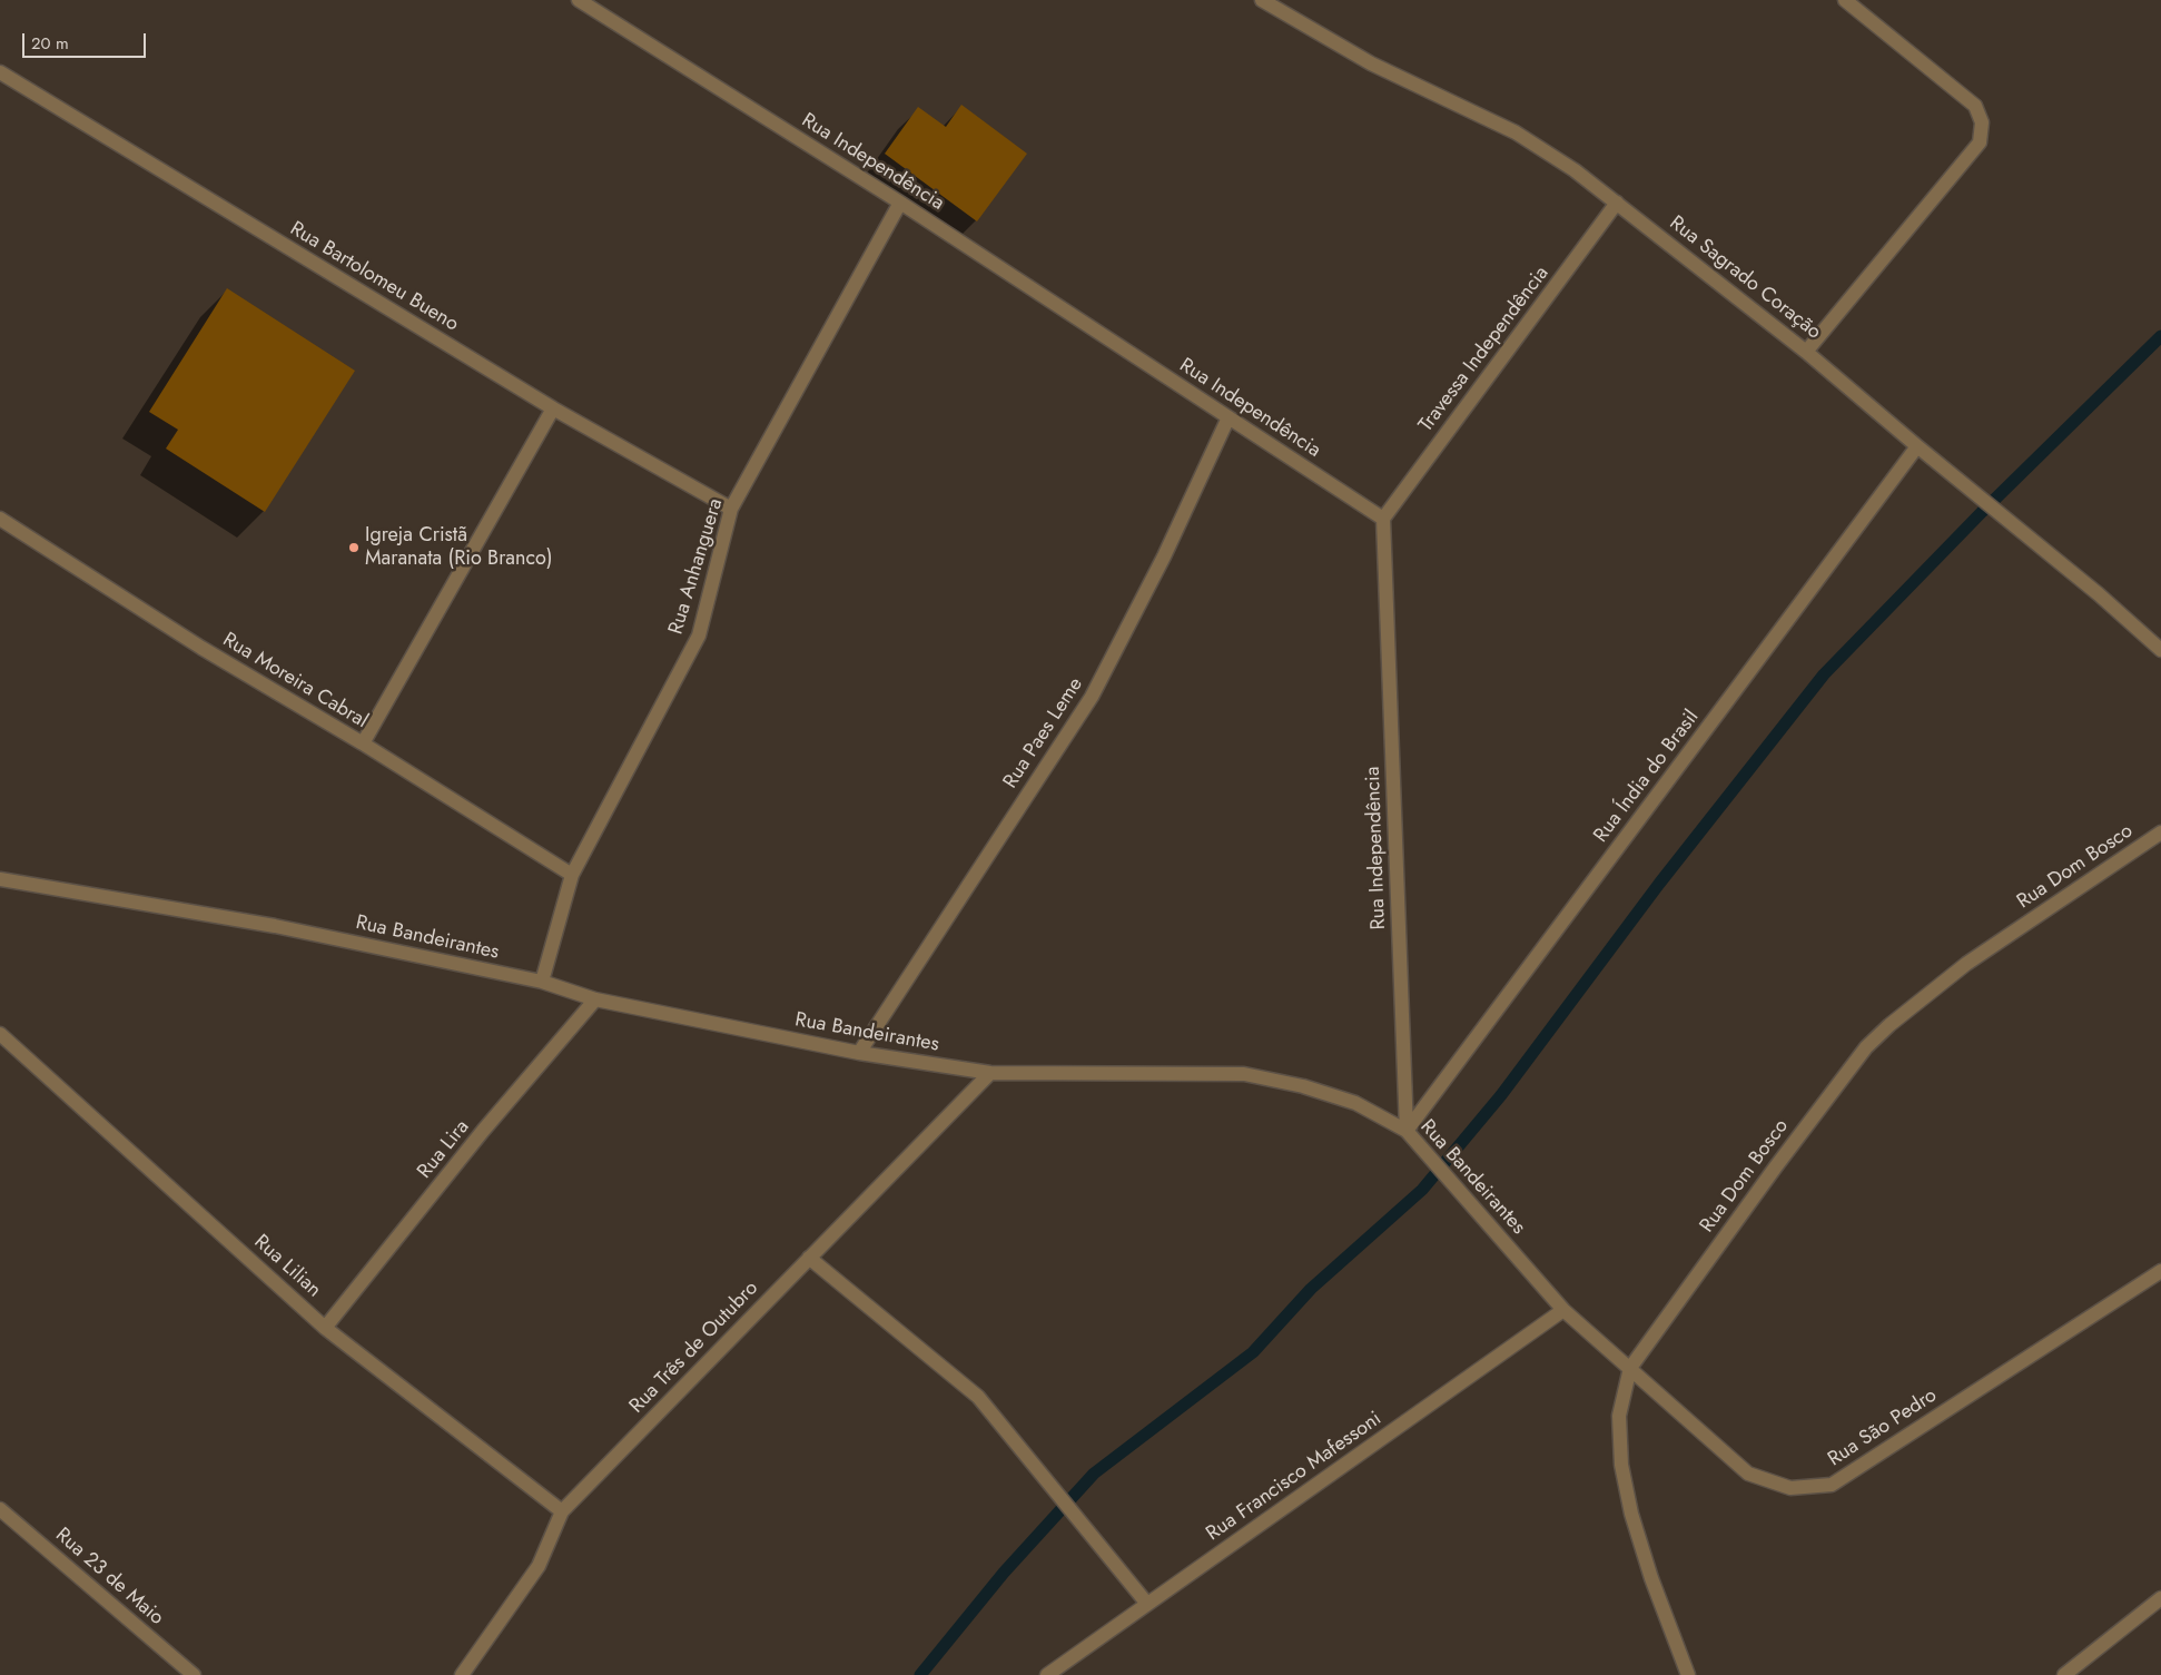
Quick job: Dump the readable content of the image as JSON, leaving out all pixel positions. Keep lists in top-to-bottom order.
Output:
{
  "streets": {
    "street": [
      "Rua Independência",
      "Rua Bartolomeu Bueno",
      "Rua Sagrado Coração",
      "Travessa Independência",
      "Rua Anhanguera",
      "Rua Moreira Cabral",
      "Rua Paes Leme",
      "Rua Índia do Brasil",
      "Rua Dom Bosco",
      "Rua Bandeirantes",
      "Rua Lira",
      "Rua Lilian",
      "Rua Três de Outubro",
      "Rua São Pedro",
      "Rua Francisco Mafessoni",
      "Rua 23 de Maio"
    ]
  },
  "crossings": [
    ["Rua Independência", "Travessa Independência"],
    ["Rua Independência", "Rua Anhanguera"],
    ["Rua Independência", "Rua Paes Leme"],
    ["Rua Independência", "Rua Índia do Brasil"],
    ["Rua Independência", "Rua Bandeirantes"],
    ["Rua Bartolomeu Bueno", "Rua Anhanguera"],
    ["Rua Sagrado Coração", "Travessa Independência"],
    ["Rua Sagrado Coração", "Rua Índia do Brasil"],
    ["Rua Anhanguera", "Rua Moreira Cabral"],
    ["Rua Anhanguera", "Rua Bandeirantes"],
    ["Rua Paes Leme", "Rua Bandeirantes"],
    ["Rua Índia do Brasil", "Rua Bandeirantes"],
    ["Rua Dom Bosco", "Rua Bandeirantes"],
    ["Rua Dom Bosco", "Rua São Pedro"],
    ["Rua Bandeirantes", "Rua Lira"],
    ["Rua Bandeirantes", "Rua Três de Outubro"],
    ["Rua Bandeirantes", "Rua São Pedro"],
    ["Rua Bandeirantes", "Rua Francisco Mafessoni"],
    ["Rua Lira", "Rua Lilian"],
    ["Rua Lilian", "Rua Três de Outubro"]
  ],
  "places": ["Igreja Cristã Maranata (Rio Branco)"],
  "scale_bar": "20 m"
}
